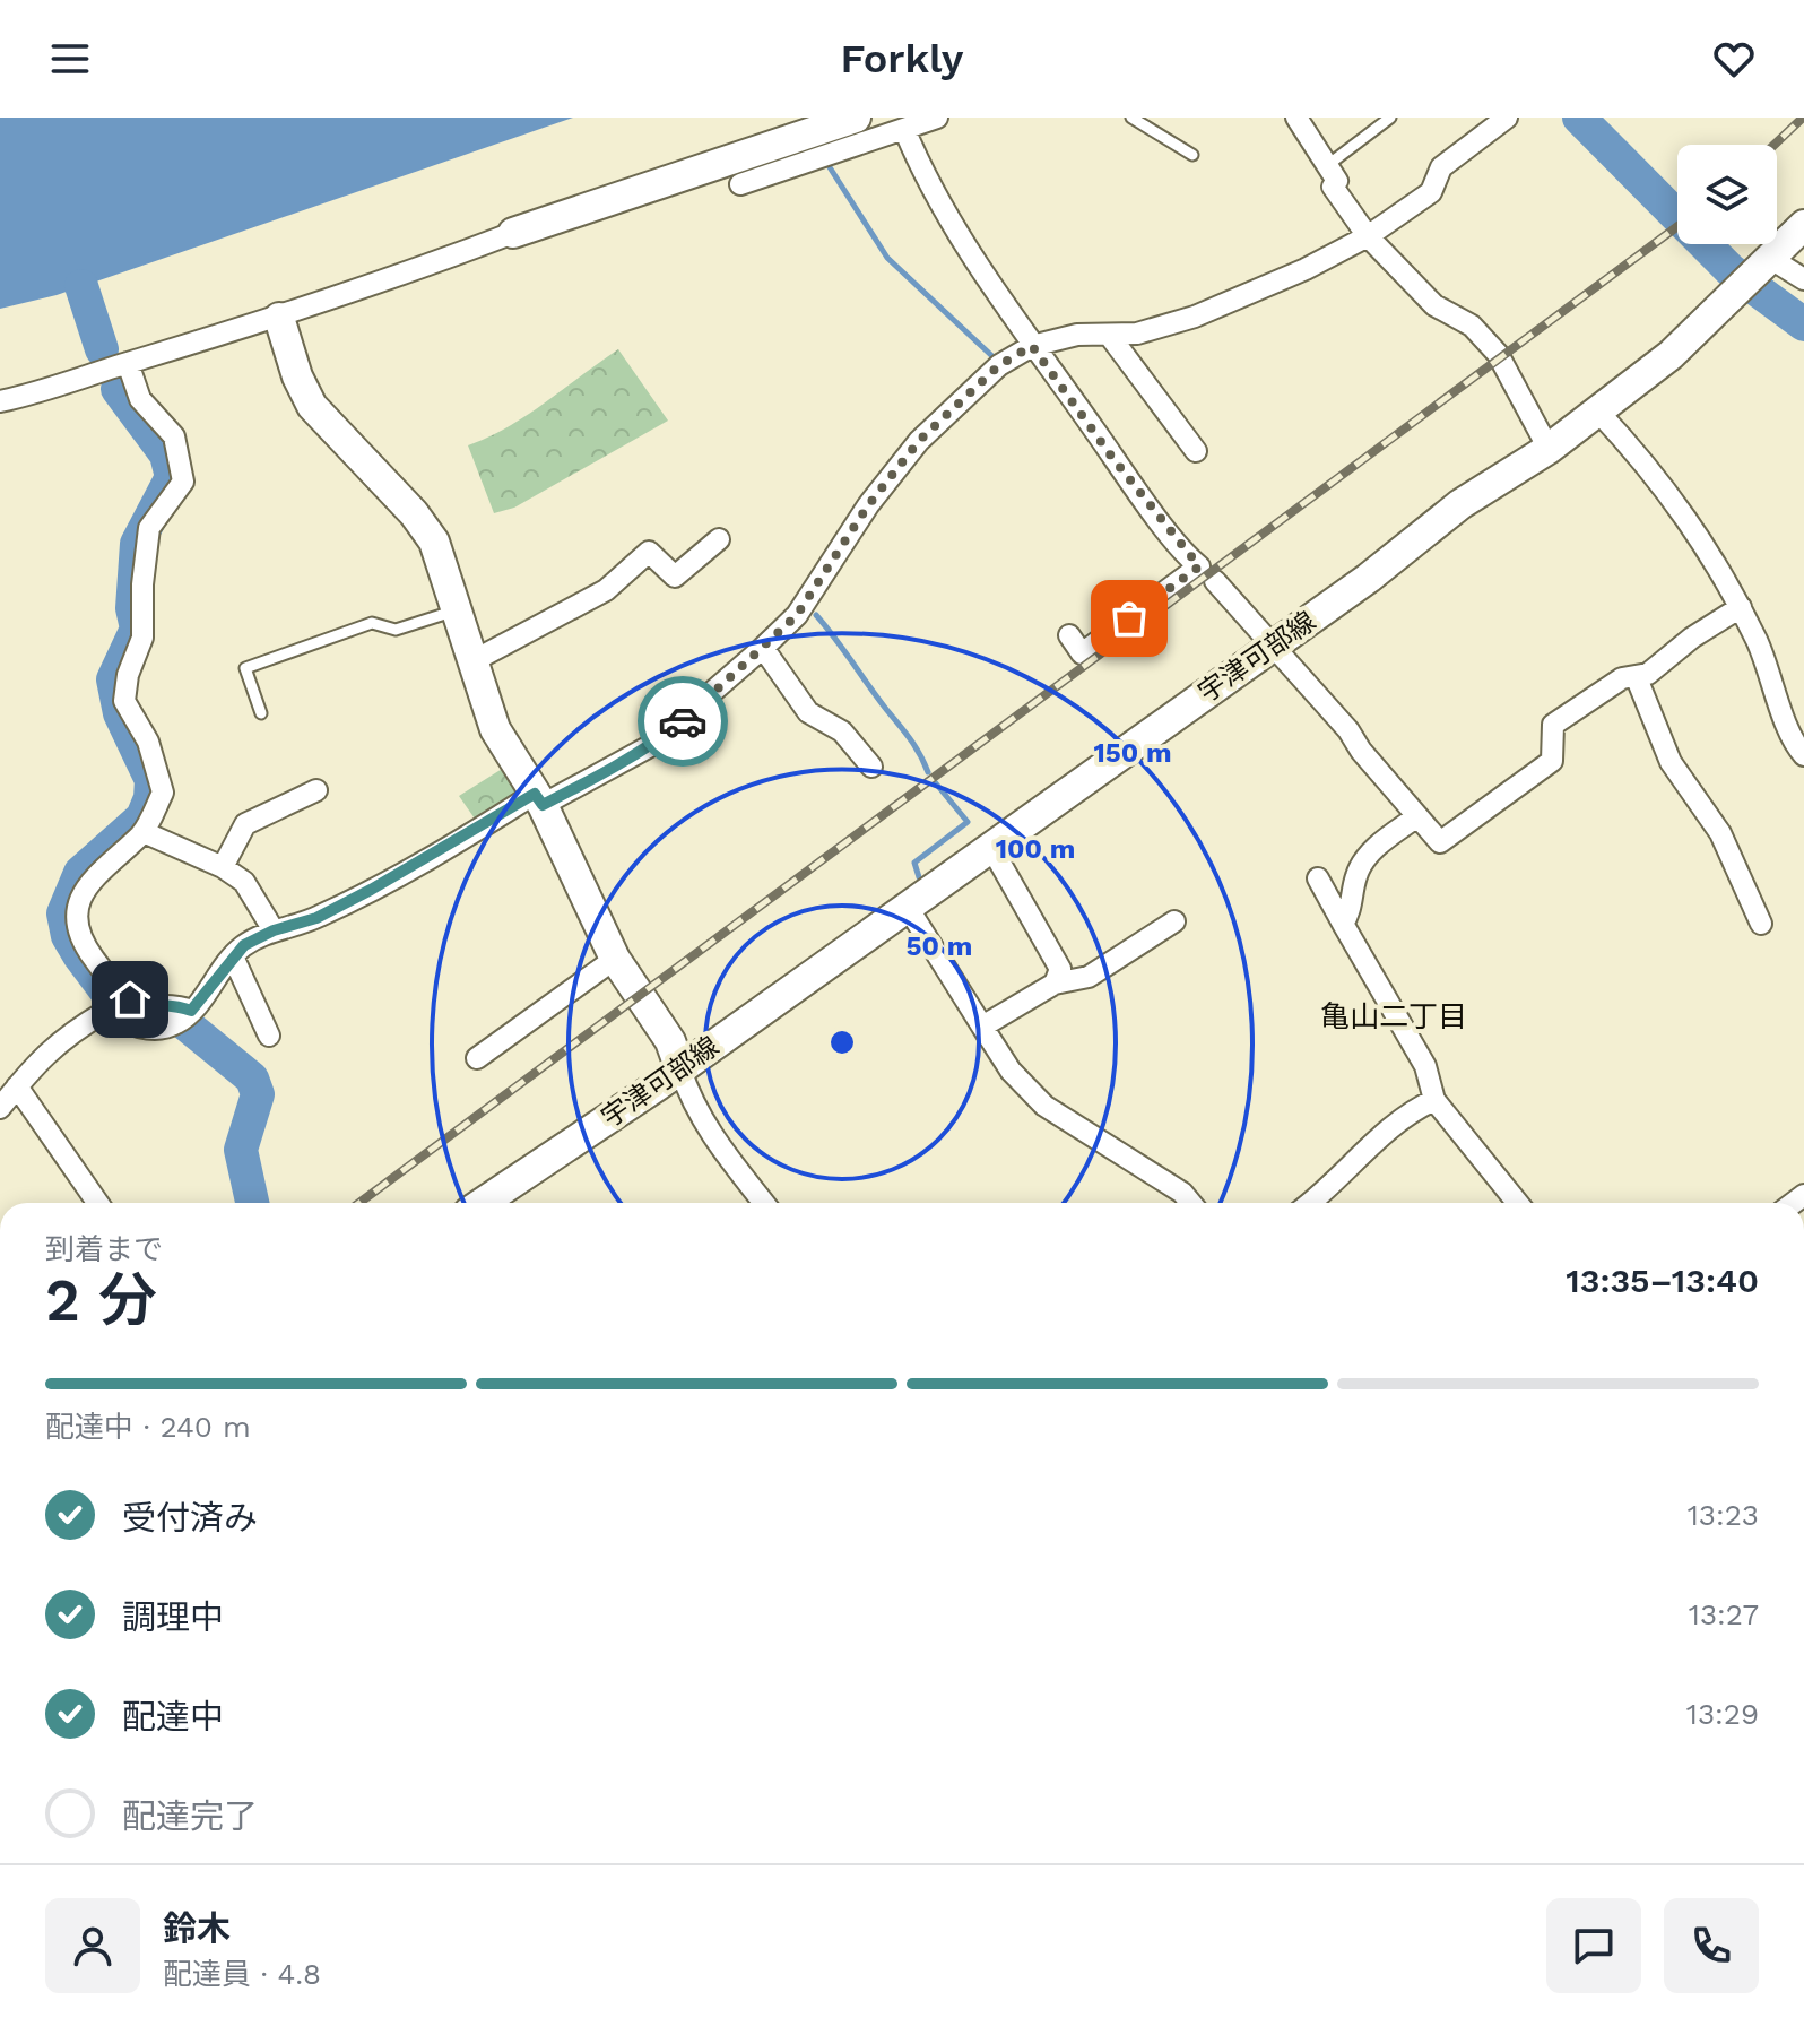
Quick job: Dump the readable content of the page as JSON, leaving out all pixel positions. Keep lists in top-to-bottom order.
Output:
{
  "streets": {
    "main road": ["宇津可部線"]
  },
  "districts": ["亀山二丁目"],
  "page": {
    "header": "Forkly",
    "heading": ["2 分", "到着まで", "13:35–13:40"],
    "panel": ["鈴木", "配達員 · 4.8"],
    "bar": "配達中 · 240 m",
    "list": [
      ["受付済み", "13:23"],
      ["調理中", "13:27"],
      ["配達中", "13:29"],
      "配達完了"
    ]
  },
  "rings": ["150 m", "100 m", "50 m"]
}
